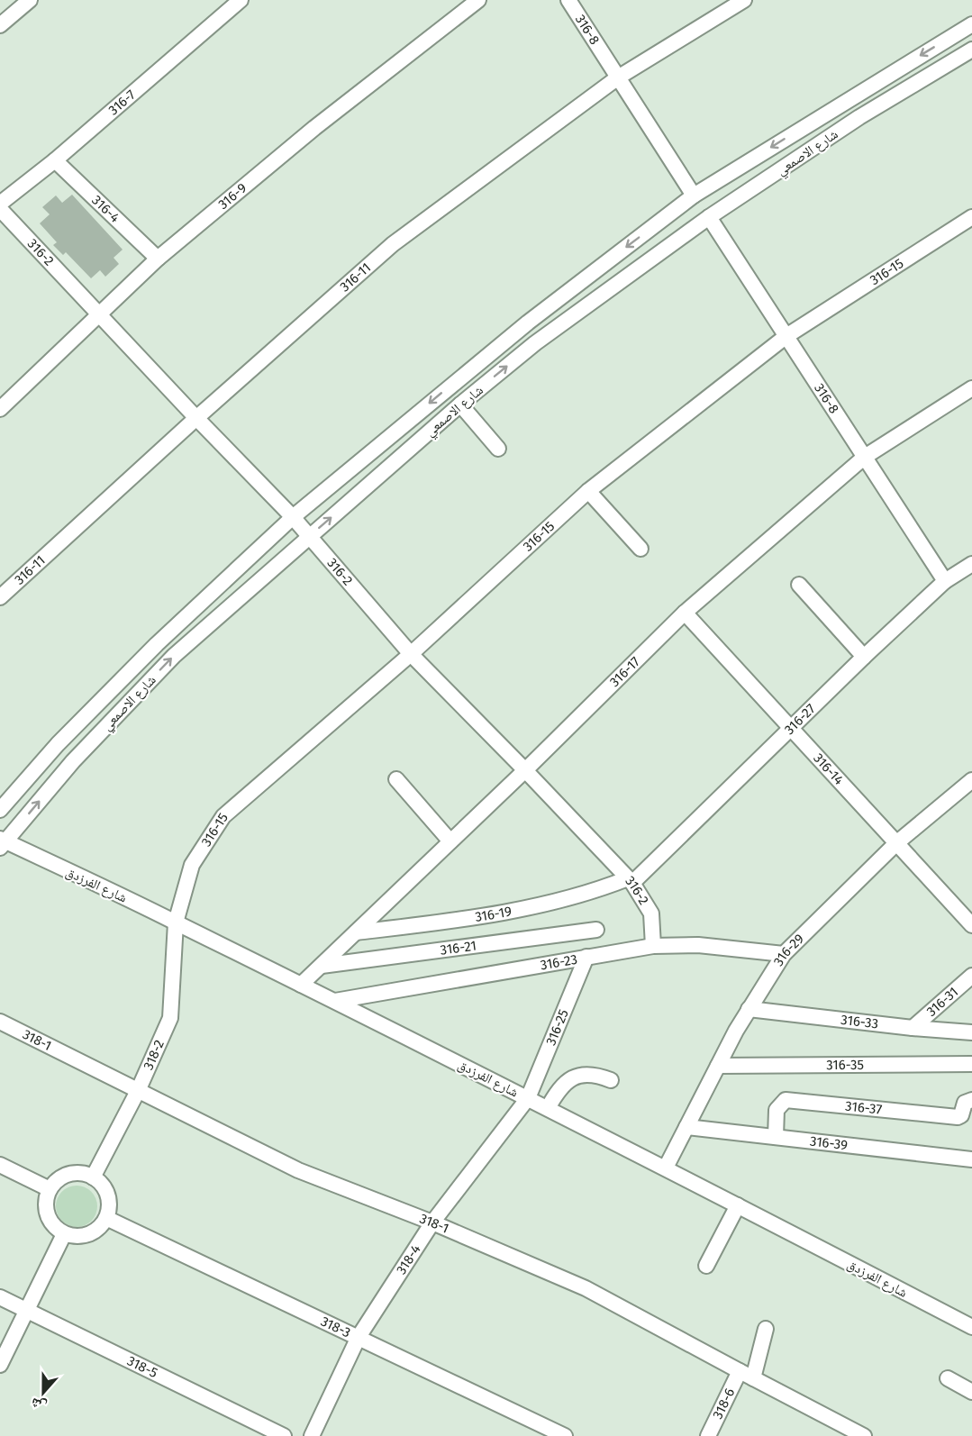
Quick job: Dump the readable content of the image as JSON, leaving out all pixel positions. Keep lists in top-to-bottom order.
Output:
{
  "streets": {
    "street": [
      "316-8",
      "316-7",
      "شارع الاصمعي",
      "316-9",
      "316-4",
      "316-2",
      "316-15",
      "316-11",
      "316-17",
      "316-27",
      "316-14",
      "شارع الفرزدق",
      "316-19",
      "316-21",
      "316-29",
      "316-23",
      "316-31",
      "316-33",
      "316-25",
      "318-1",
      "318-2",
      "316-35",
      "316-37",
      "316-39",
      "318-4",
      "318-3",
      "318-5",
      "318-6"
    ]
  },
  "crossings": [
    ["316-8", "شارع الاصمعي"],
    ["316-8", "316-15"],
    ["316-8", "316-11"],
    ["316-8", "316-17"],
    ["316-8", "316-27"],
    ["316-7", "316-4"],
    ["شارع الاصمعي", "316-2"],
    ["شارع الاصمعي", "شارع الفرزدق"],
    ["316-9", "316-4"],
    ["316-9", "316-2"],
    ["316-2", "316-15"],
    ["316-2", "316-11"],
    ["316-2", "316-17"],
    ["316-2", "316-27"],
    ["316-2", "316-19"],
    ["316-2", "316-23"],
    ["316-15", "شارع الفرزدق"],
    ["316-15", "318-2"],
    ["316-17", "316-14"],
    ["316-17", "شارع الفرزدق"],
    ["316-17", "316-19"],
    ["316-17", "316-21"],
    ["316-27", "316-14"],
    ["316-27", "316-19"],
    ["316-14", "316-29"],
    ["شارع الفرزدق", "316-29"],
    ["شارع الفرزدق", "316-23"],
    ["شارع الفرزدق", "316-25"],
    ["شارع الفرزدق", "318-2"],
    ["شارع الفرزدق", "318-4"],
    ["316-29", "316-23"],
    ["316-29", "316-33"],
    ["316-29", "316-35"],
    ["316-29", "316-39"],
    ["316-23", "316-25"],
    ["316-31", "316-33"],
    ["316-25", "318-4"],
    ["318-1", "318-2"],
    ["318-1", "318-4"],
    ["318-1", "318-6"],
    ["318-2", "318-3"],
    ["316-37", "316-39"],
    ["318-4", "318-3"]
  ],
  "north": "bottom"
}
